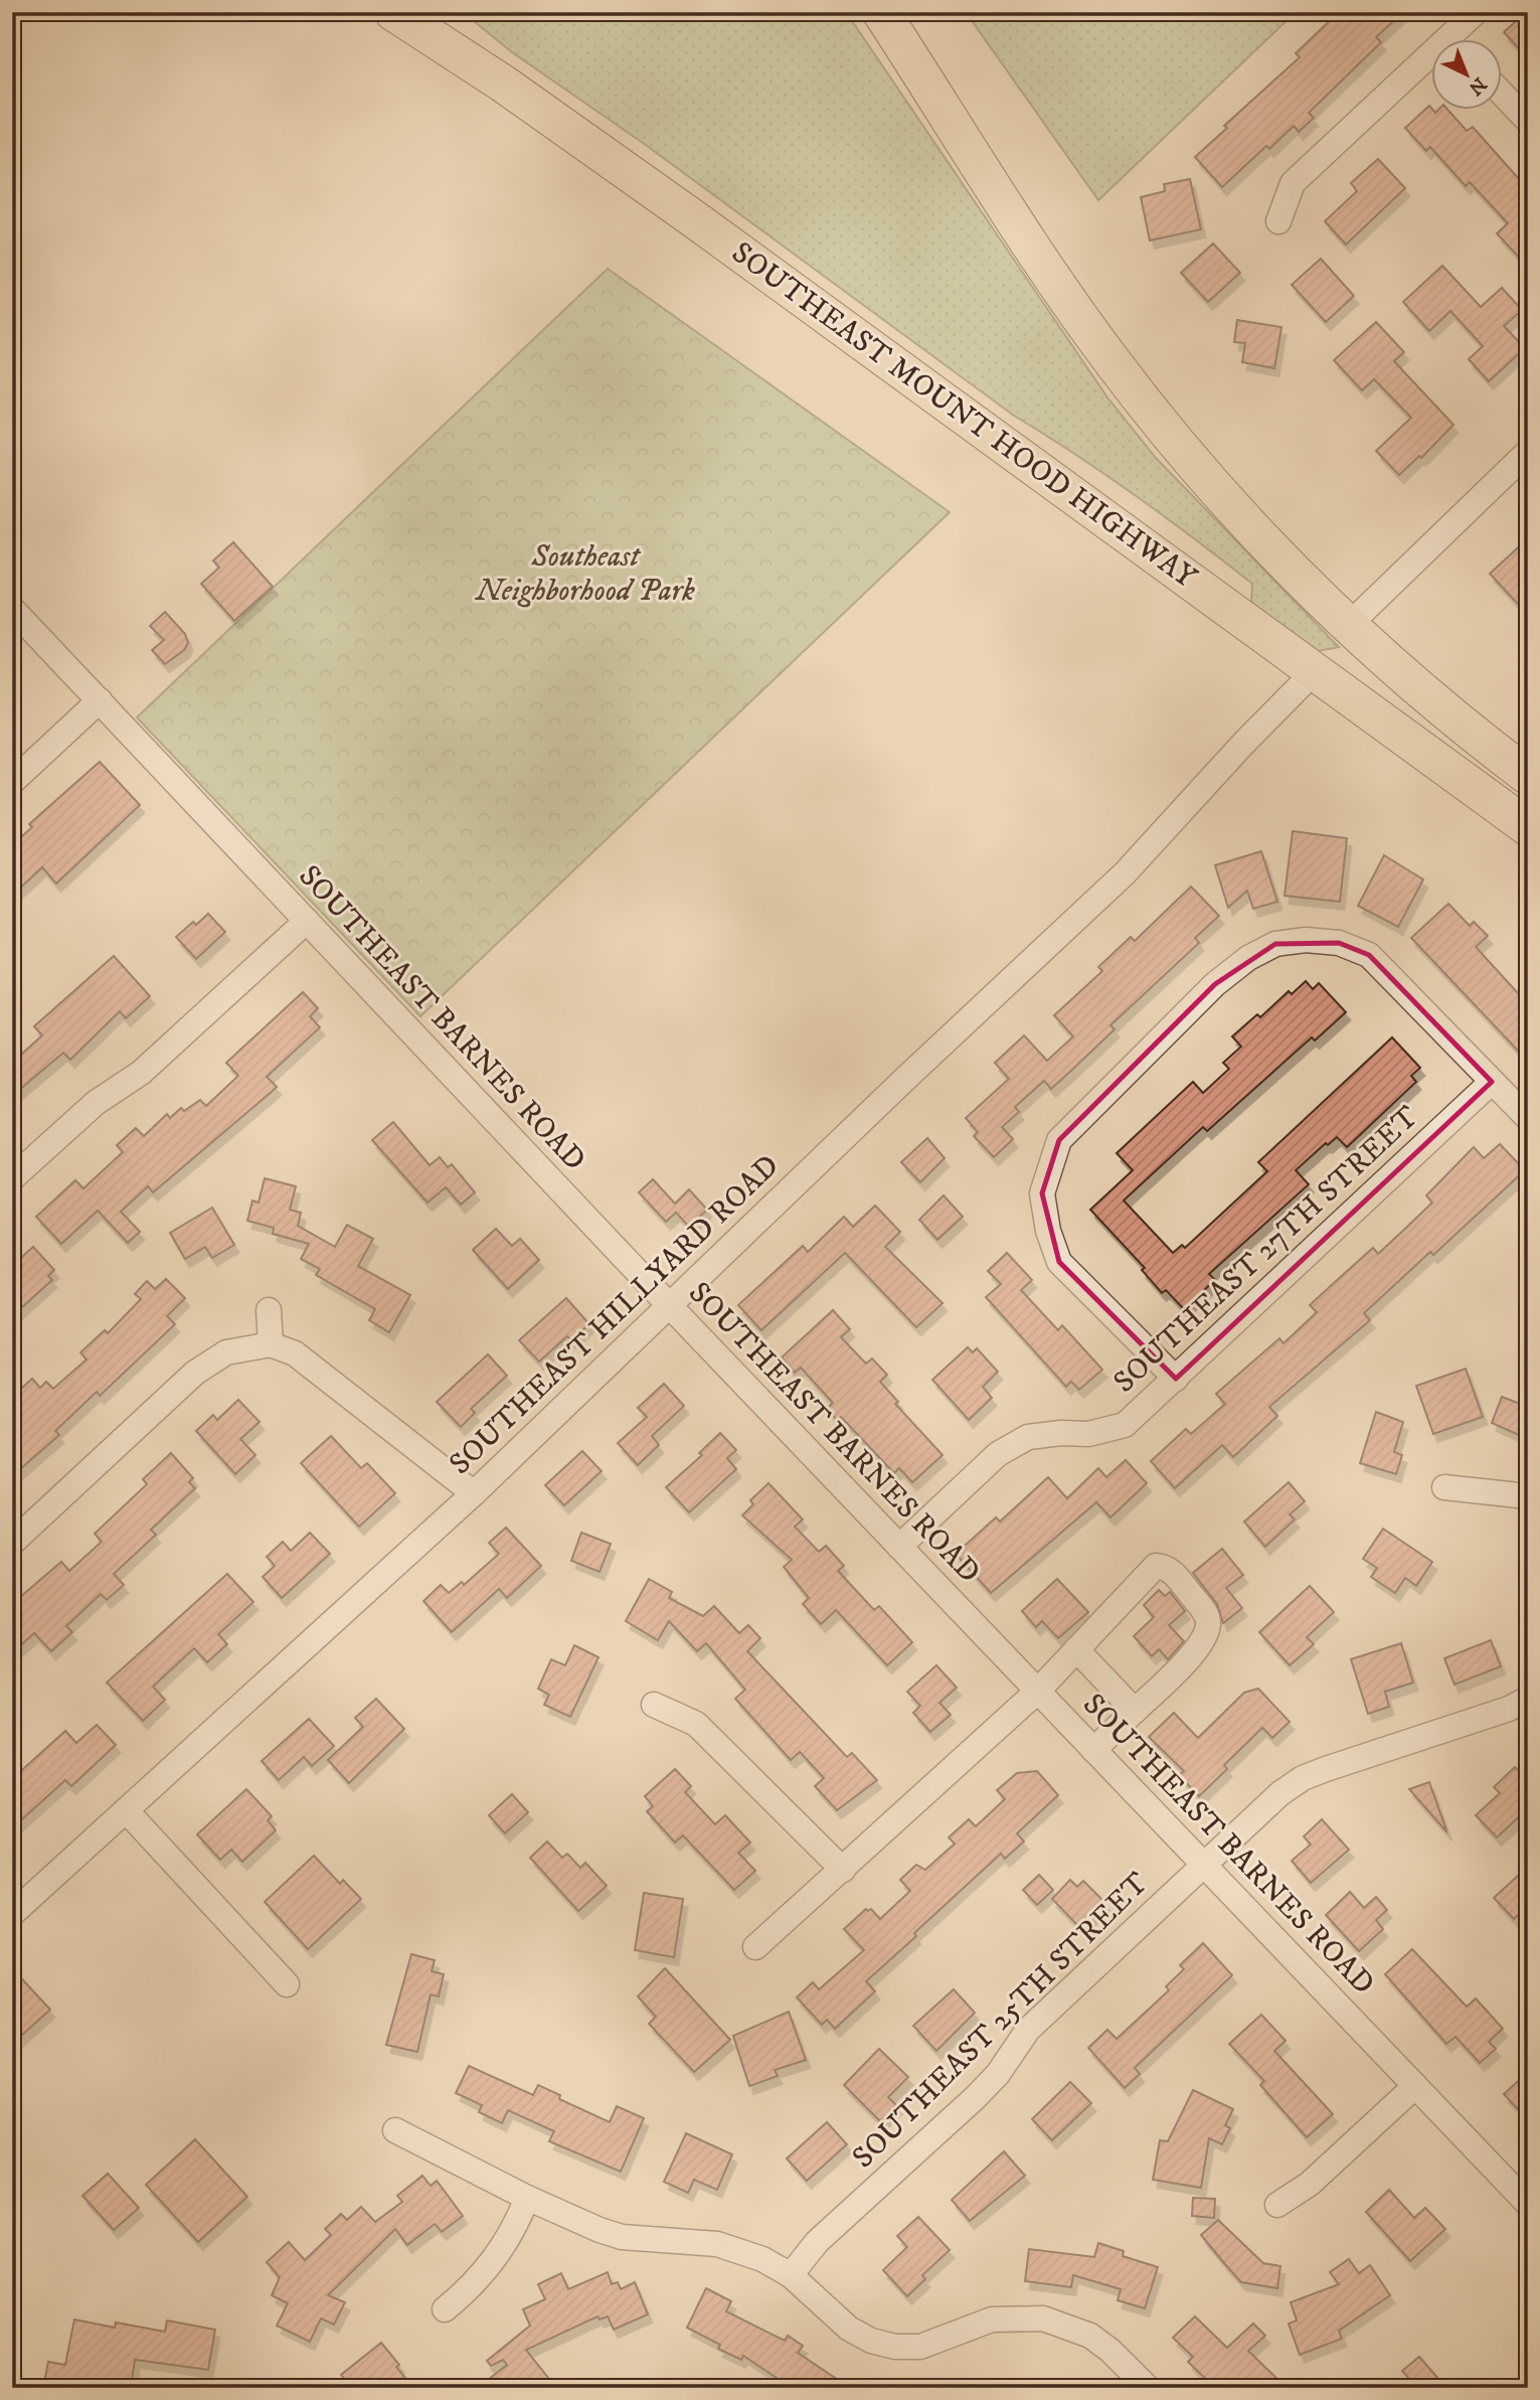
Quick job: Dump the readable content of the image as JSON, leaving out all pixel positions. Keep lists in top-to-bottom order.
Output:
{
  "streets": {
    "highway": ["SOUTHEAST MOUNT HOOD HIGHWAY"],
    "street": [
      "SOUTHEAST BARNES ROAD",
      "SOUTHEAST 27TH STREET",
      "SOUTHEAST HILLYARD ROAD",
      "SOUTHEAST 25TH STREET"
    ]
  },
  "crossings": [
    ["SOUTHEAST MOUNT HOOD HIGHWAY", "SOUTHEAST HILLYARD ROAD"],
    ["SOUTHEAST BARNES ROAD", "SOUTHEAST 27TH STREET"],
    ["SOUTHEAST BARNES ROAD", "SOUTHEAST HILLYARD ROAD"],
    ["SOUTHEAST BARNES ROAD", "SOUTHEAST 25TH STREET"]
  ],
  "parks": ["Southeast Neighborhood Park"],
  "north": "bottom right"
}
